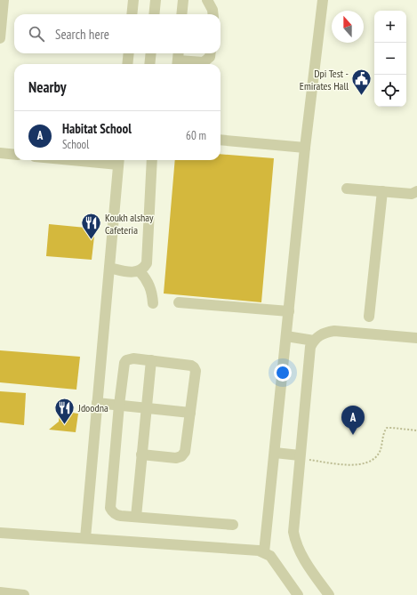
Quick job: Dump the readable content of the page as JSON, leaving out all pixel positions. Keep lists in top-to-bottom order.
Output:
{
  "places": {
    "public building": ["Dpi Test - Emirates Hall"],
    "restaurant": ["Koukh alshay Cafeteria", "Jdoodna"]
  },
  "north": "top",
  "page": {
    "map_buttons": ["+", "−"],
    "search": "Search here",
    "heading": "Nearby",
    "list": [
      {
        "mark": "A",
        "name": "Habitat School",
        "note": "School",
        "value": "60 m"
      }
    ],
    "pins": "A"
  }
}
